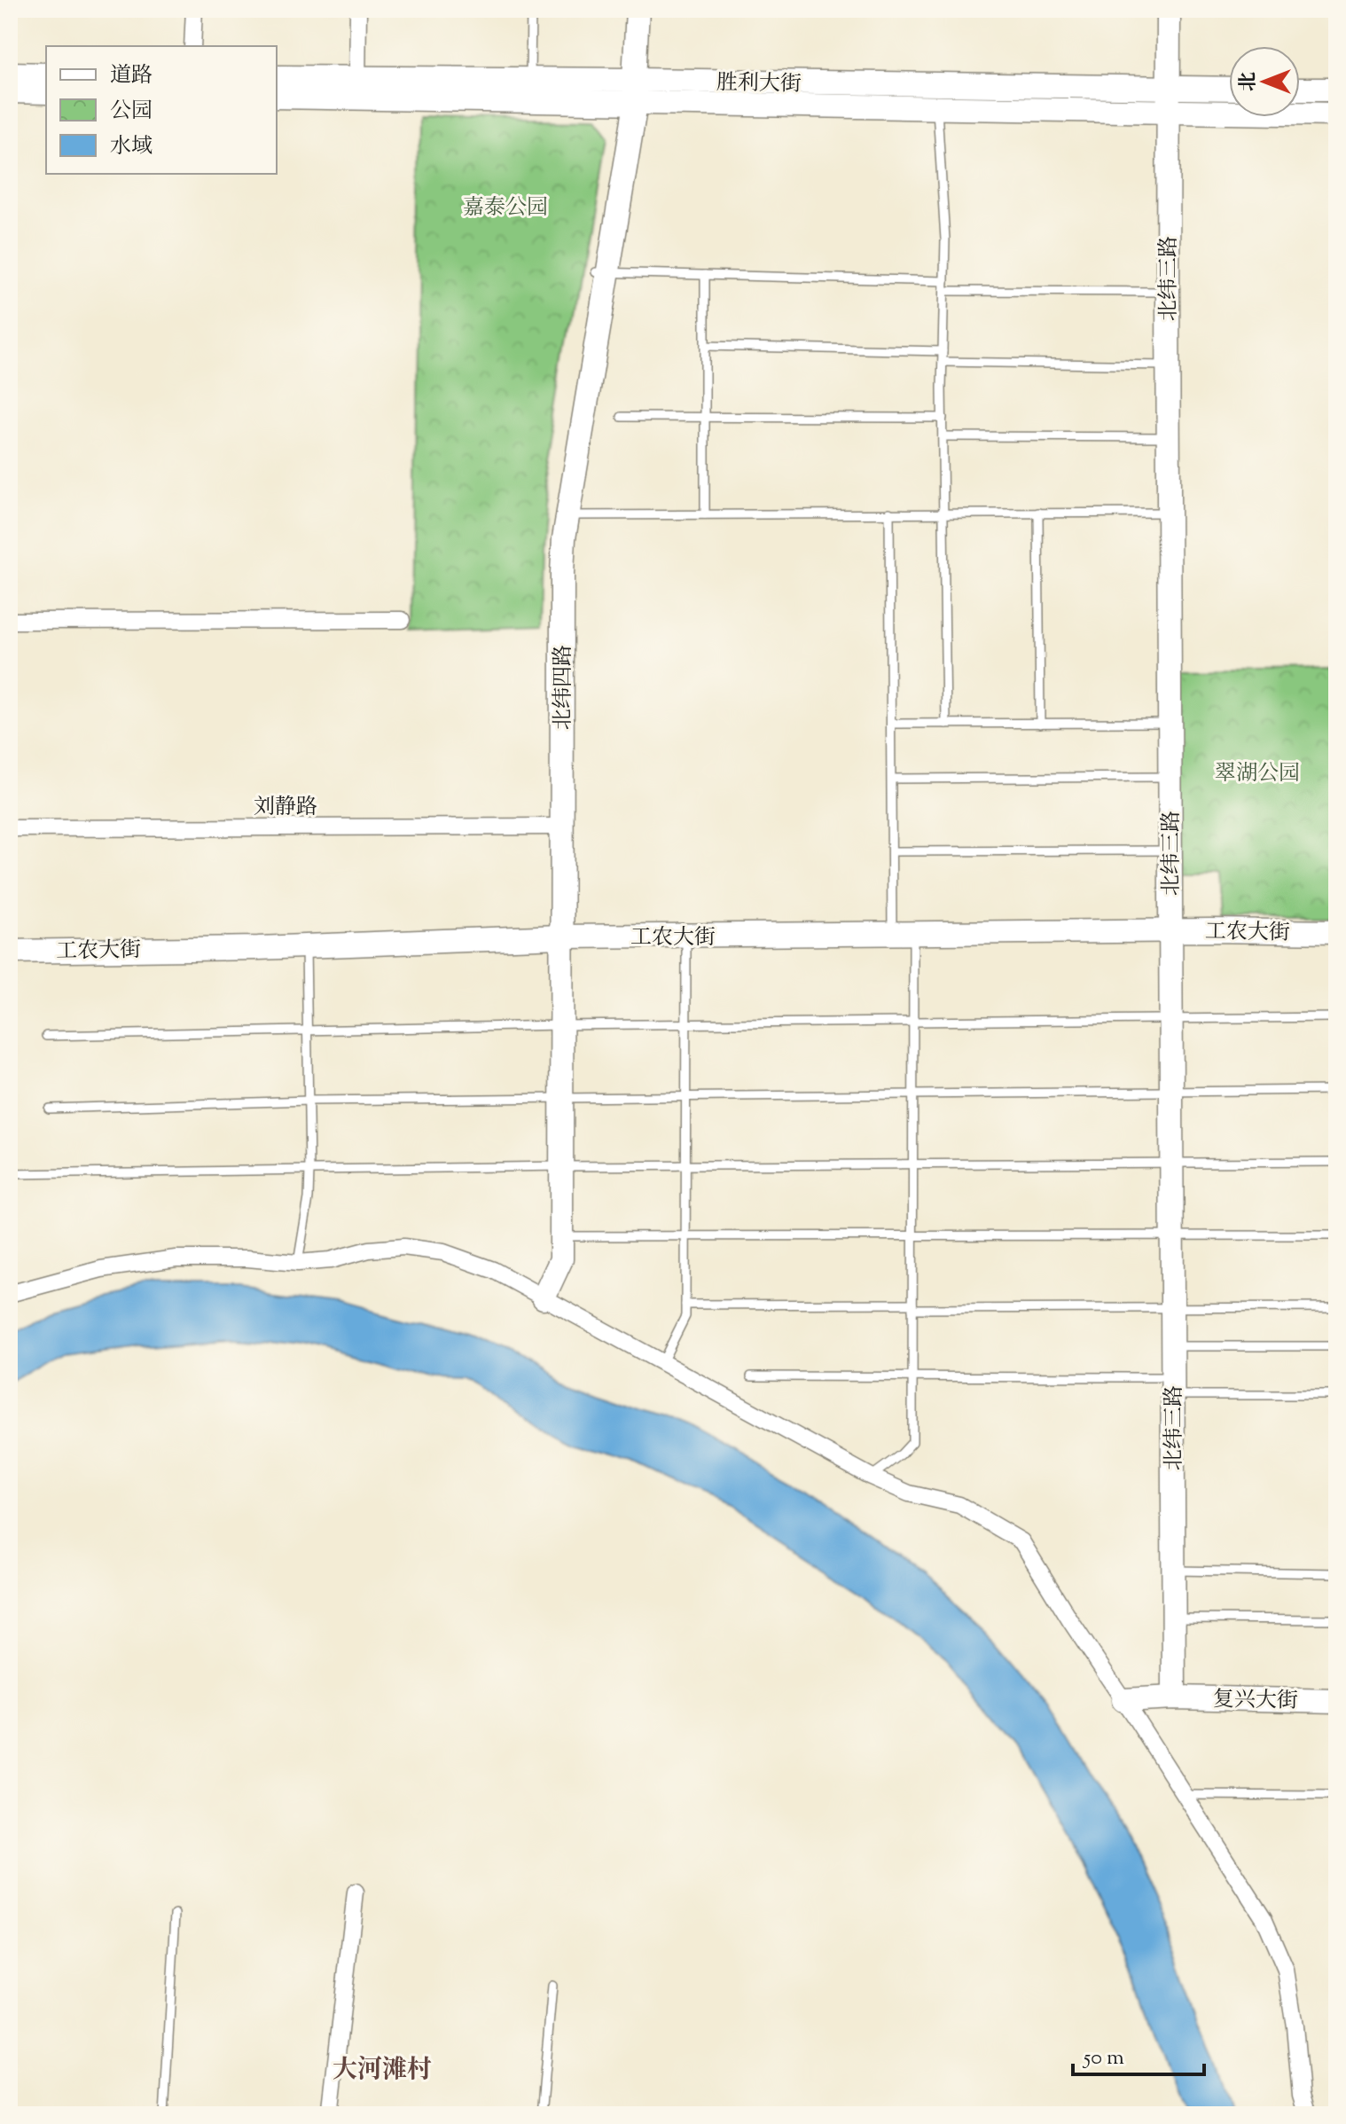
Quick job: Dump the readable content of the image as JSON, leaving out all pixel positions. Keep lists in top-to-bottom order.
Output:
{
  "streets": {
    "street": [
      "胜利大街",
      "北纬三路",
      "北纬四路",
      "刘静路",
      "工农大街",
      "复兴大街"
    ]
  },
  "crossings": [
    ["胜利大街", "北纬三路"],
    ["胜利大街", "北纬四路"],
    ["北纬三路", "工农大街"],
    ["北纬三路", "复兴大街"],
    ["北纬四路", "刘静路"],
    ["北纬四路", "工农大街"]
  ],
  "districts": ["大河滩村"],
  "parks": ["嘉泰公园", "翠湖公园"],
  "legend": ["道路", "公园", "水域"],
  "scale_bar": "50 m",
  "north": "left"
}
